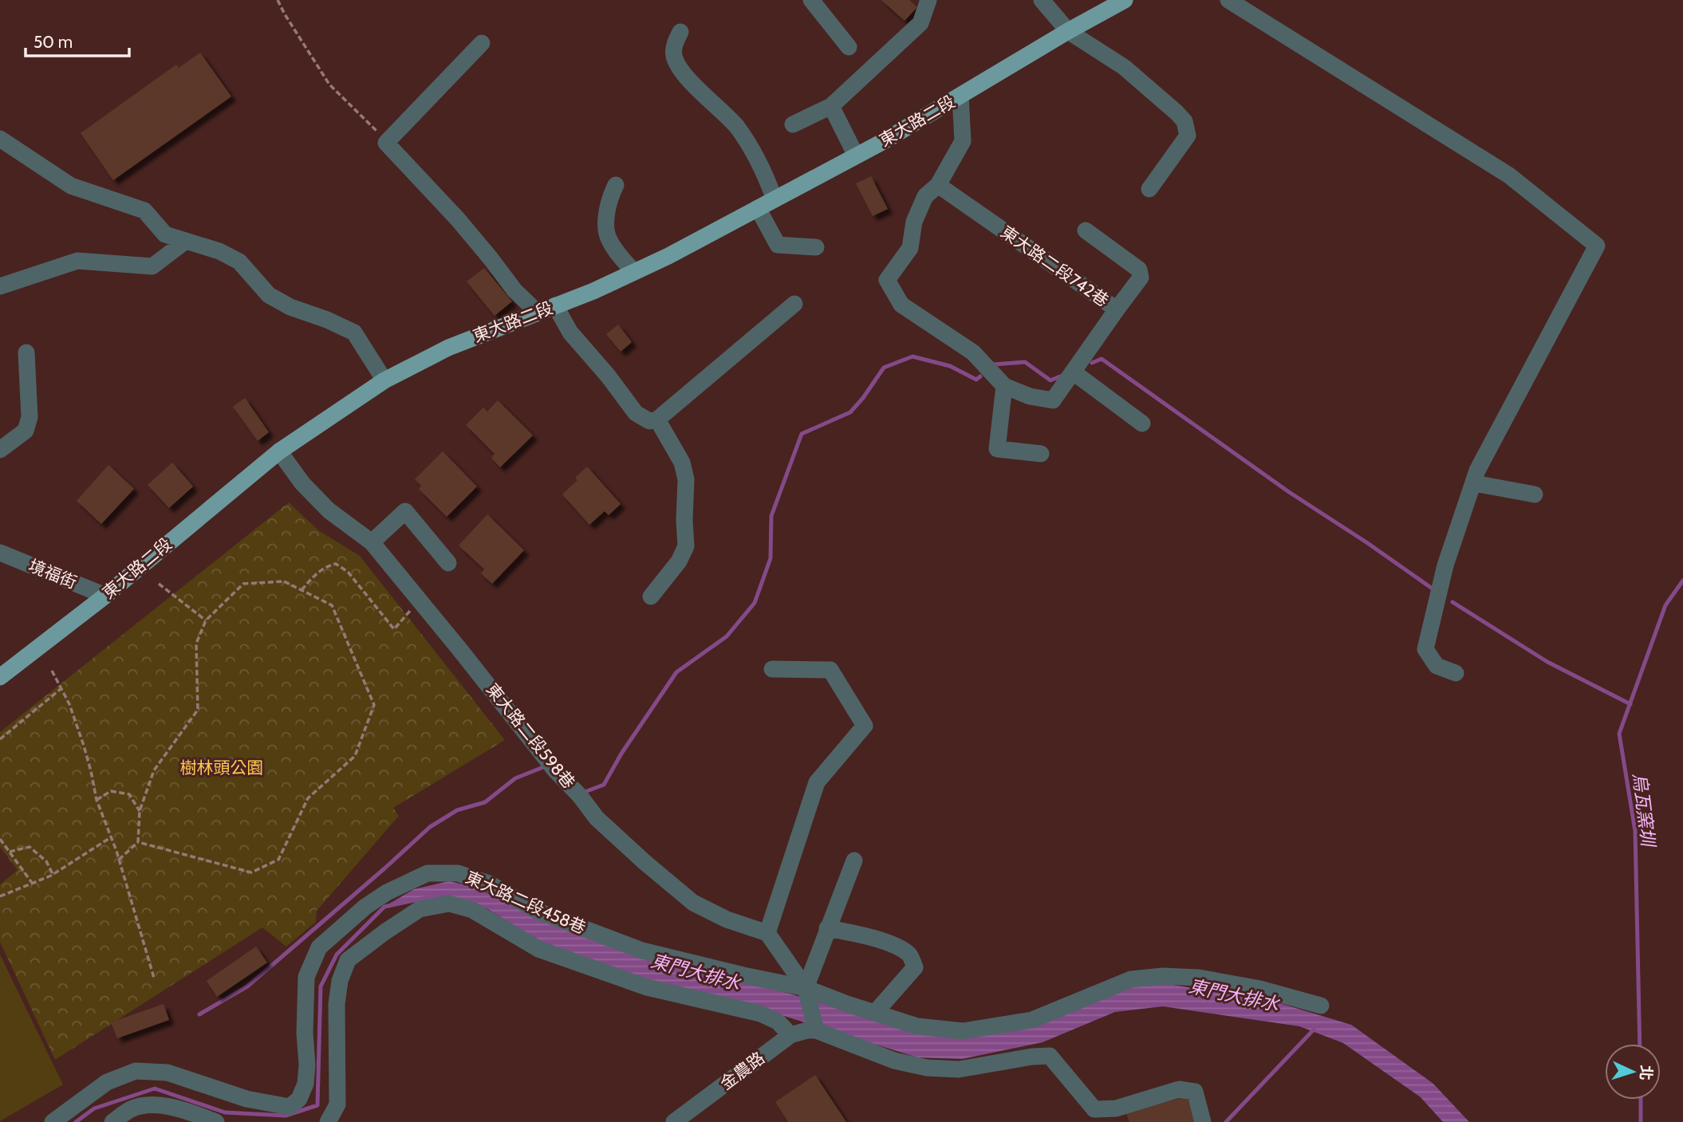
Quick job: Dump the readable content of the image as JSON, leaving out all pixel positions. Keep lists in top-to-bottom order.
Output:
{
  "streets": {
    "main road": ["東大路二段"],
    "street": [
      "東大路二段742巷",
      "境福街",
      "東大路二段598巷",
      "東大路二段458巷",
      "金農路"
    ]
  },
  "crossings": [
    ["東大路二段", "境福街"],
    ["東大路二段", "東大路二段598巷"]
  ],
  "water": ["烏瓦窯圳", "東門大排水"],
  "parks": ["樹林頭公園"],
  "scale_bar": "50 m",
  "north": "right"
}
